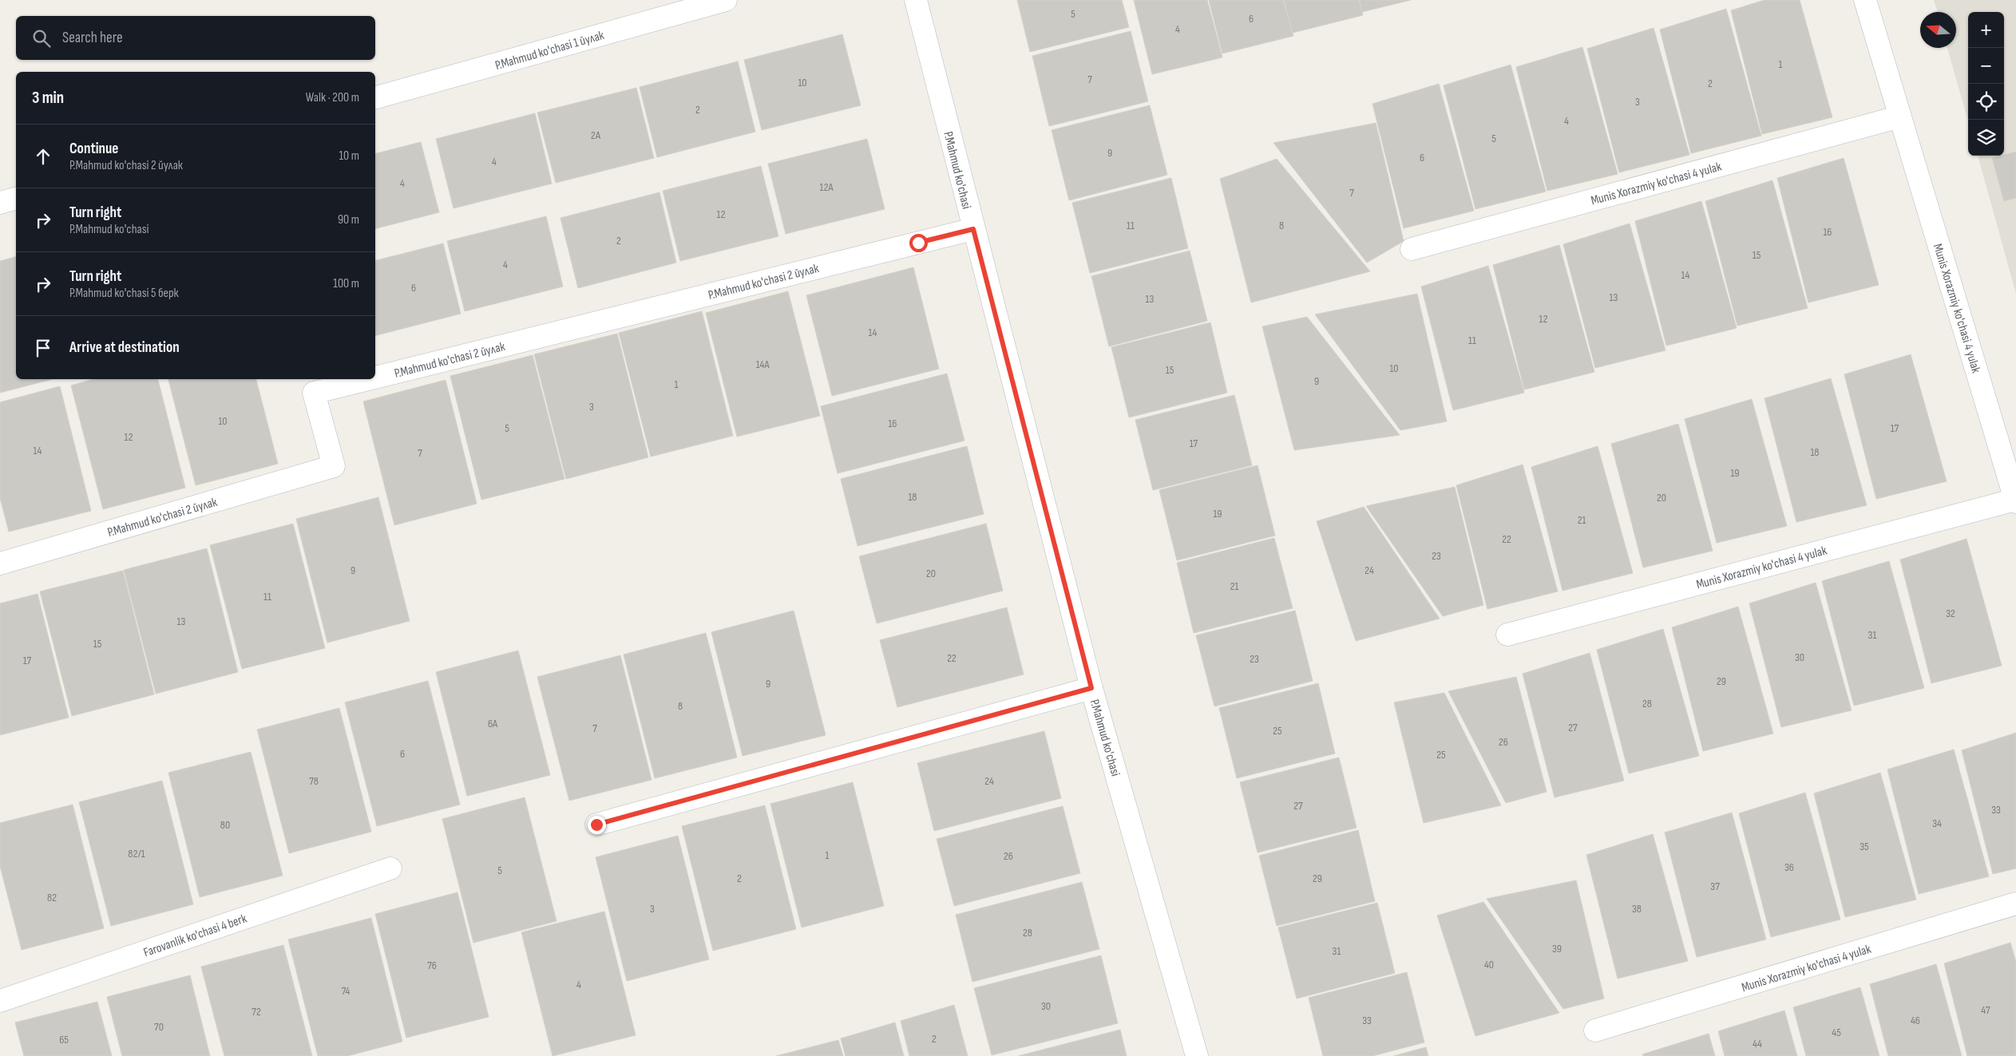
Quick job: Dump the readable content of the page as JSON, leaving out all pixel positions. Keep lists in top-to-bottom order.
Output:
{
  "streets": {
    "street": [
      "P.Mahmud ko'chasi 1 йулак",
      "P.Mahmud ko'chasi",
      "Munis Xorazmiy ko'chasi 4 yulak",
      "P.Mahmud ko'chasi 2 йулак",
      "Farovanlik ko'chasi 4 berk"
    ]
  },
  "crossings": [
    ["P.Mahmud ko'chasi", "P.Mahmud ko'chasi 2 йулак"]
  ],
  "house_numbers": [
    "5",
    "6",
    "4",
    "1",
    "7",
    "10",
    "2",
    "3",
    "2",
    "4",
    "2A",
    "5",
    "9",
    "6",
    "4",
    "4",
    "12А",
    "7",
    "12",
    "11",
    "8",
    "16",
    "2",
    "15",
    "4",
    "14",
    "6",
    "13",
    "13",
    "12",
    "14",
    "11",
    "14А",
    "10",
    "15",
    "9",
    "1",
    "3",
    "10",
    "16",
    "5",
    "17",
    "12",
    "17",
    "14",
    "18",
    "7",
    "19",
    "18",
    "20",
    "19",
    "21",
    "22",
    "23",
    "9",
    "24",
    "20",
    "21",
    "11",
    "32",
    "13",
    "31",
    "15",
    "30",
    "22",
    "23",
    "17",
    "29",
    "9",
    "28",
    "8",
    "6А",
    "27",
    "7",
    "25",
    "26",
    "6",
    "25",
    "78",
    "24",
    "27",
    "33",
    "34",
    "80",
    "35",
    "82/1",
    "1",
    "26",
    "36",
    "5",
    "2",
    "29",
    "37",
    "82",
    "3",
    "38",
    "28",
    "39",
    "31",
    "40",
    "76",
    "4",
    "74",
    "30",
    "47",
    "72",
    "33",
    "46",
    "70",
    "45",
    "2",
    "65",
    "44"
  ],
  "north": "left",
  "page": {
    "map_buttons": ["+", "−"],
    "search": "Search here",
    "heading": ["3 min", "Walk · 200 m"],
    "list": [
      ["Continue", "P.Mahmud ko'chasi 2 йулак", "10 m"],
      ["Turn right", "P.Mahmud ko'chasi", "90 m"],
      ["Turn right", "P.Mahmud ko'chasi 5 берк", "100 m"],
      "Arrive at destination"
    ]
  }
}
